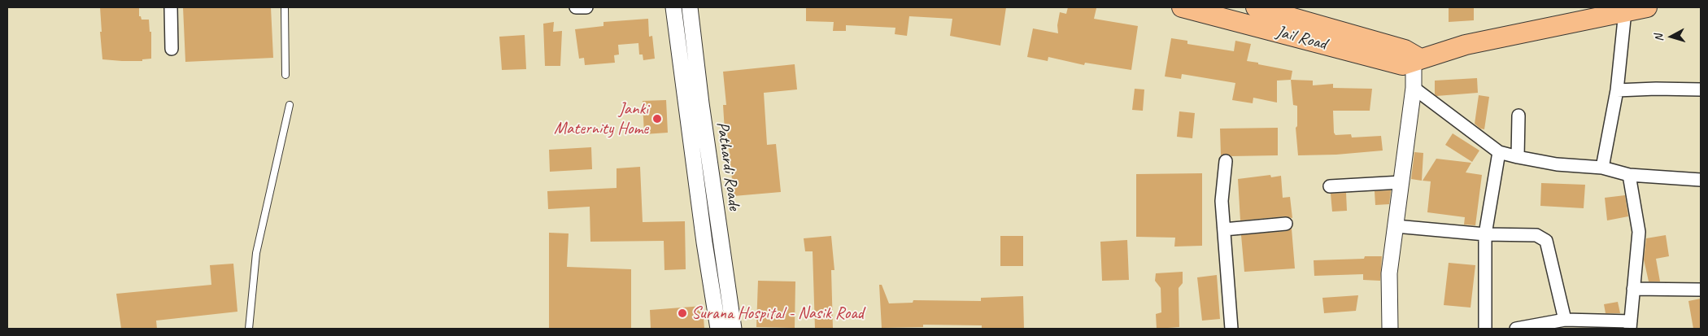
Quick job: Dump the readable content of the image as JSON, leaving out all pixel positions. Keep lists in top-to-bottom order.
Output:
{
  "streets": {
    "main road": ["Jail Road"],
    "street": ["Pathardi Roade"]
  },
  "places": ["Janki Maternity Home", "Surana Hospital - Nasik Road"],
  "north": "left"
}
